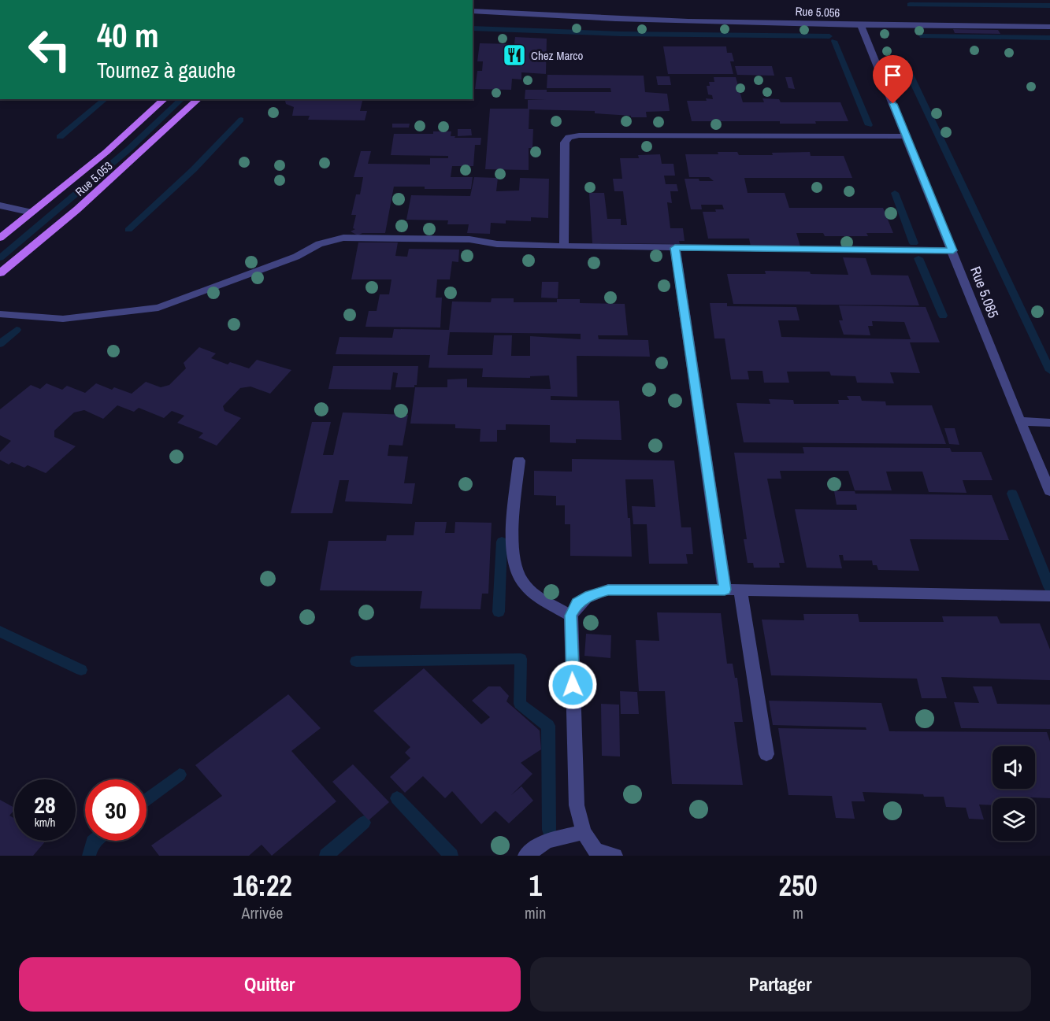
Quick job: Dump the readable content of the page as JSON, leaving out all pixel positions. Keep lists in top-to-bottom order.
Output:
{
  "streets": {
    "main road": ["Rue 5.053"],
    "street": ["Rue 5.056", "Rue 5.085"]
  },
  "crossings": [
    ["Rue 5.056", "Rue 5.085"]
  ],
  "places": {
    "restaurant": ["Chez Marco"]
  },
  "page": {
    "turn": ["40 m", "Tournez à gauche"],
    "speed": "28 km/h",
    "limit": "30",
    "eta": [
      "16:22",
      "Arrivée",
      "1",
      "min",
      "250",
      "m"
    ],
    "buttons": ["Quitter", "Partager"]
  }
}
